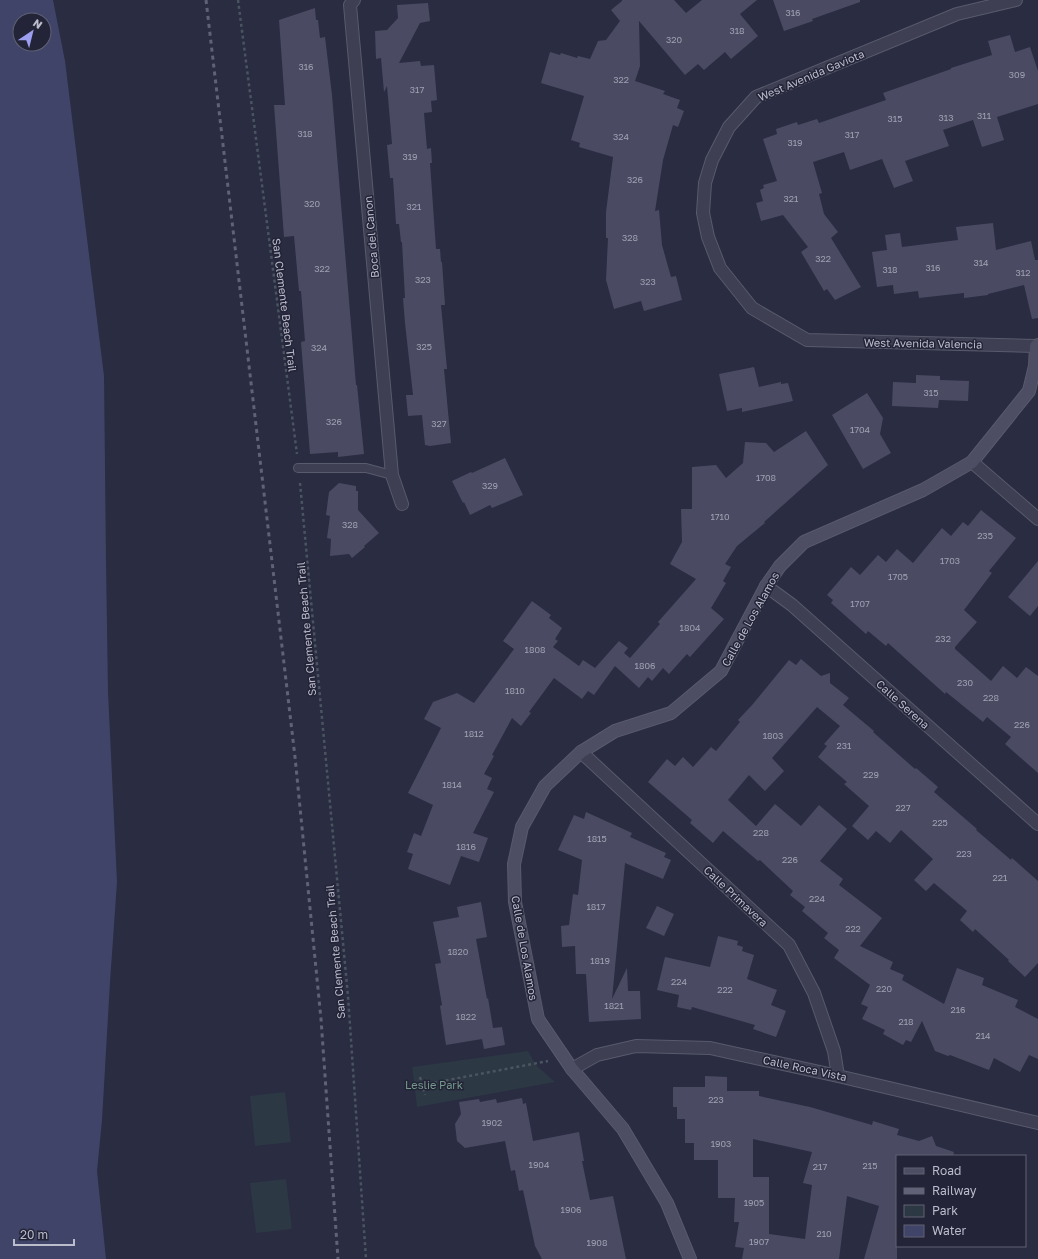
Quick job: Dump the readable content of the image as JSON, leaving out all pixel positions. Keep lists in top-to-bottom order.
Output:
{
  "streets": {
    "street": [
      "West Avenida Gaviota",
      "Boca del Canon",
      "West Avenida Valencia",
      "Calle de Los Alamos",
      "Calle Serena",
      "Calle Primavera",
      "Calle Roca Vista"
    ],
    "path": ["San Clemente Beach Trail"]
  },
  "crossings": [
    ["West Avenida Gaviota", "West Avenida Valencia"],
    ["West Avenida Valencia", "Calle de Los Alamos"],
    ["Calle de Los Alamos", "Calle Serena"],
    ["Calle de Los Alamos", "Calle Primavera"],
    ["Calle de Los Alamos", "Calle Roca Vista"],
    ["Calle Primavera", "Calle Roca Vista"]
  ],
  "parks": ["Leslie Park"],
  "house_numbers": [
    "316",
    "318",
    "320",
    "316",
    "309",
    "322",
    "317",
    "311",
    "313",
    "315",
    "318",
    "317",
    "324",
    "319",
    "319",
    "326",
    "321",
    "320",
    "321",
    "328",
    "322",
    "314",
    "316",
    "322",
    "318",
    "312",
    "323",
    "323",
    "325",
    "324",
    "315",
    "326",
    "327",
    "1704",
    "1708",
    "329",
    "1710",
    "328",
    "235",
    "1703",
    "1705",
    "1707",
    "1804",
    "232",
    "1808",
    "1806",
    "230",
    "1810",
    "228",
    "226",
    "1812",
    "1803",
    "231",
    "229",
    "1814",
    "227",
    "225",
    "228",
    "1815",
    "1816",
    "223",
    "226",
    "221",
    "224",
    "1817",
    "222",
    "1820",
    "1819",
    "224",
    "220",
    "222",
    "1821",
    "216",
    "1822",
    "218",
    "214",
    "223",
    "1902",
    "1903",
    "1904",
    "215",
    "217",
    "1905",
    "1906",
    "210",
    "1907",
    "1908"
  ],
  "legend": [
    "Road",
    "Railway",
    "Park",
    "Water"
  ],
  "scale_bar": "20 m",
  "north": "top right"
}
